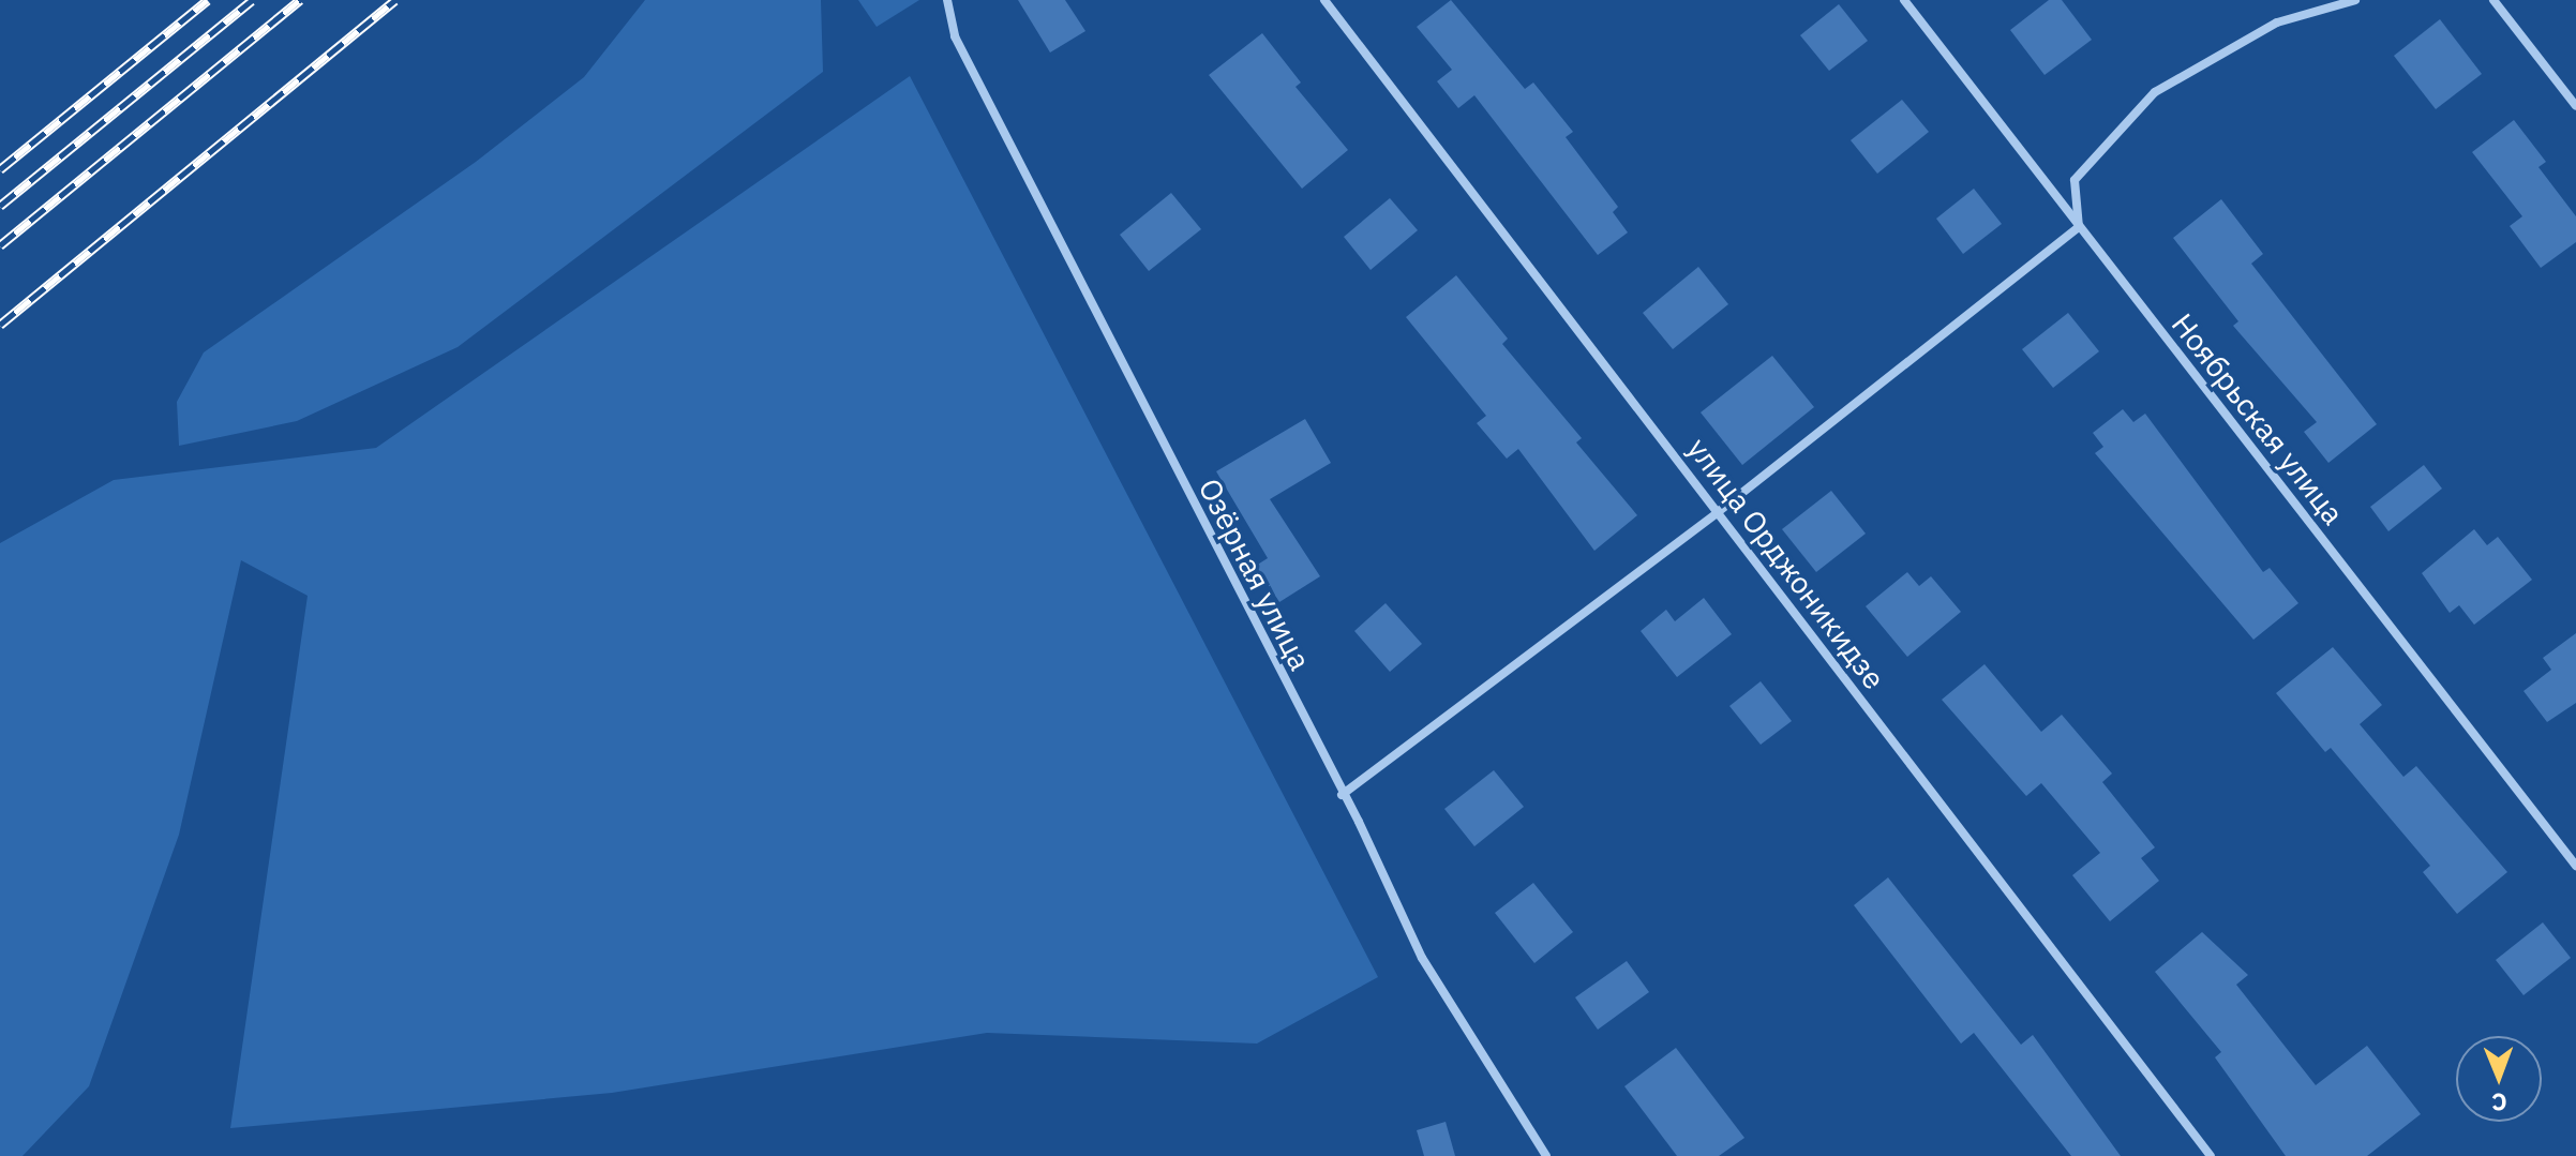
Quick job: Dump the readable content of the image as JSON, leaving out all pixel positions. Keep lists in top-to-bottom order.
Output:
{
  "streets": {
    "street": ["Ноябрьская улица", "улица Орджоникидзе", "Озёрная улица"]
  },
  "north": "bottom"
}
